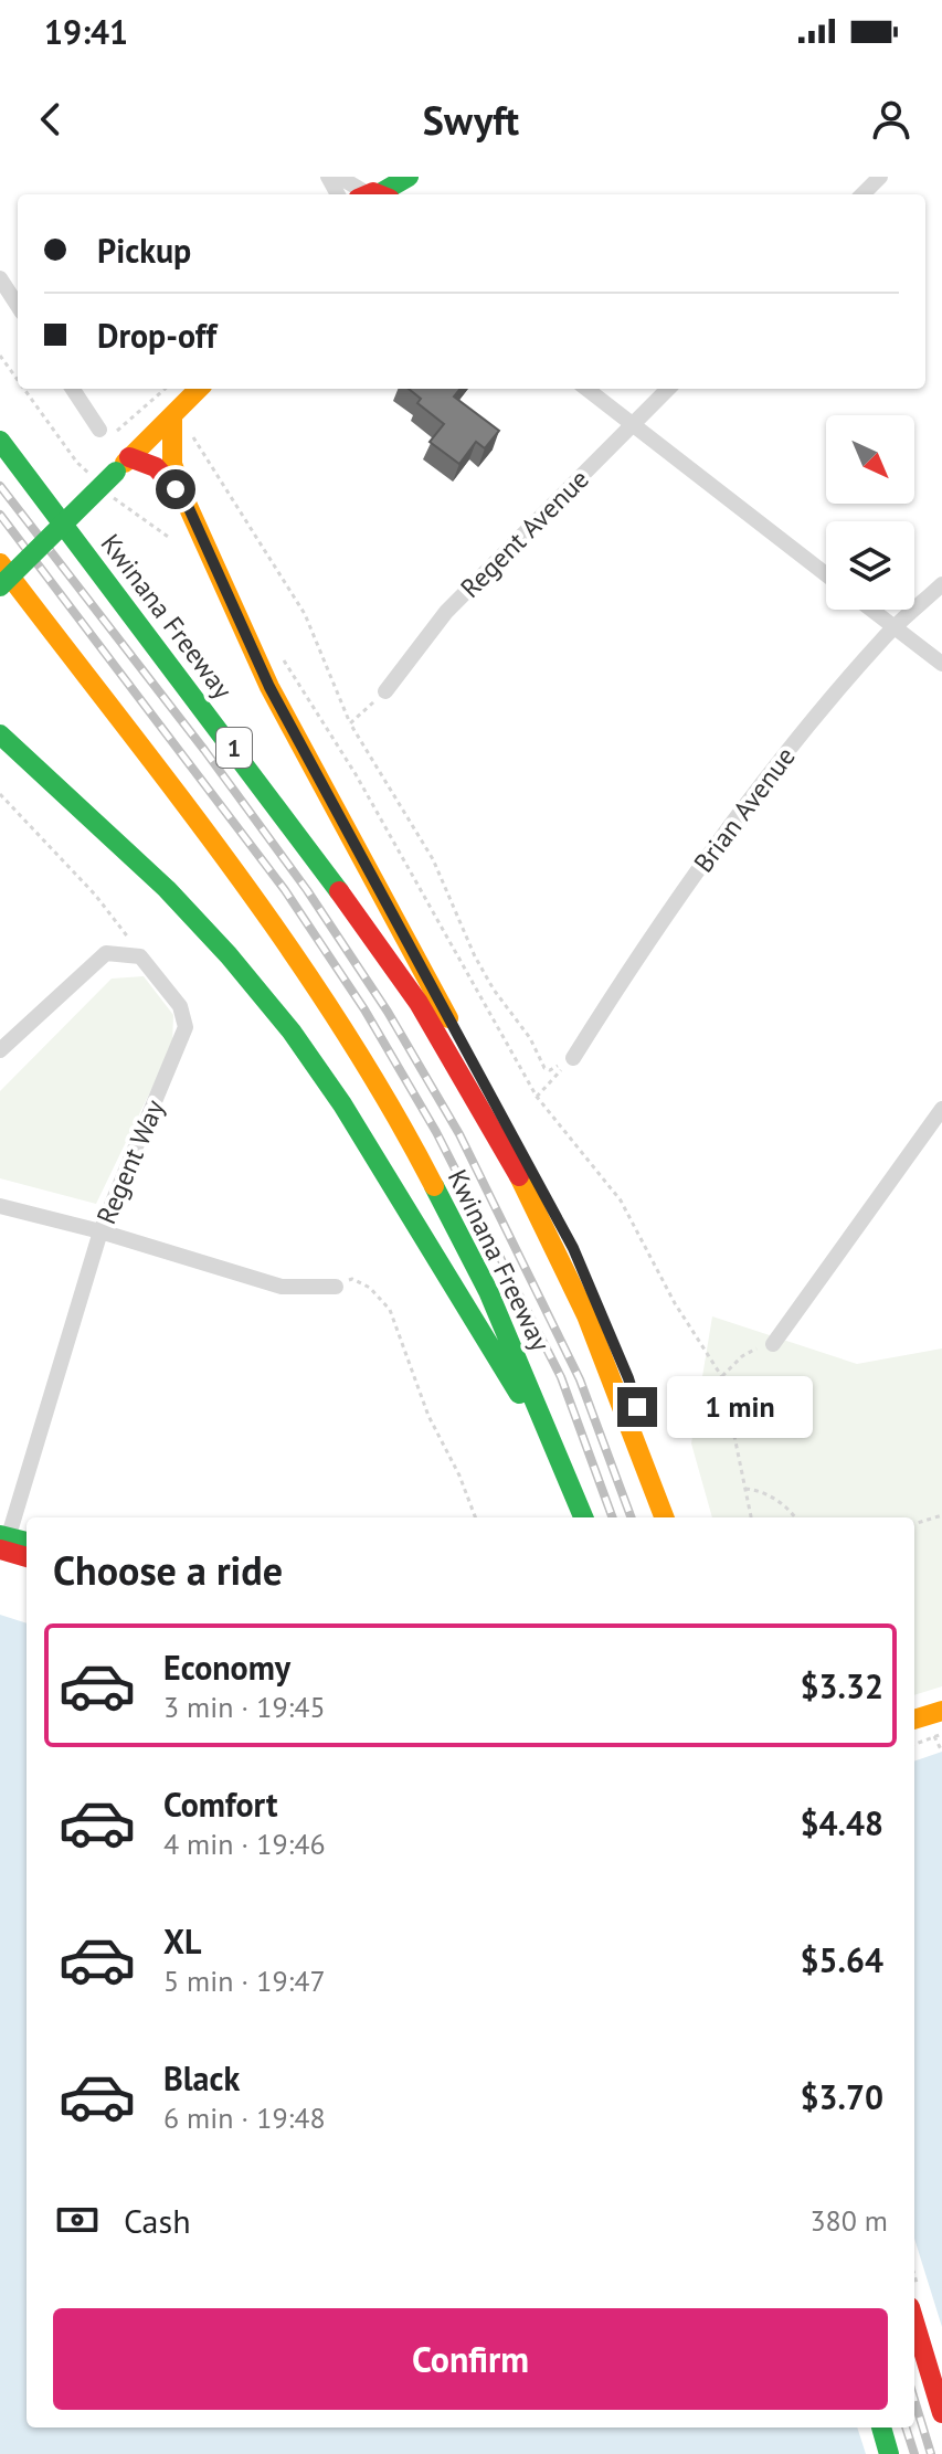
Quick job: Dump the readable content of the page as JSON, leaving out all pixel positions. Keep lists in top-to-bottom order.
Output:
{
  "streets": {
    "main road": ["Kwinana Freeway", "1"],
    "street": ["Regent Avenue", "Brian Avenue", "Regent Way"]
  },
  "north": "bottom right",
  "page": {
    "status": "19:41",
    "header": "Swyft",
    "banner": ["Pickup", "Drop-off"],
    "bubble": "1 min",
    "heading": "Choose a ride",
    "list": [
      {
        "name": "Economy",
        "note": "3 min · 19:45",
        "value": "$3.32"
      },
      {
        "name": "Comfort",
        "note": "4 min · 19:46",
        "value": "$4.48"
      },
      {
        "name": "XL",
        "note": "5 min · 19:47",
        "value": "$5.64"
      },
      {
        "name": "Black",
        "note": "6 min · 19:48",
        "value": "$3.70"
      }
    ],
    "pay": ["Cash", "380 m"],
    "buttons": "Confirm"
  }
}
